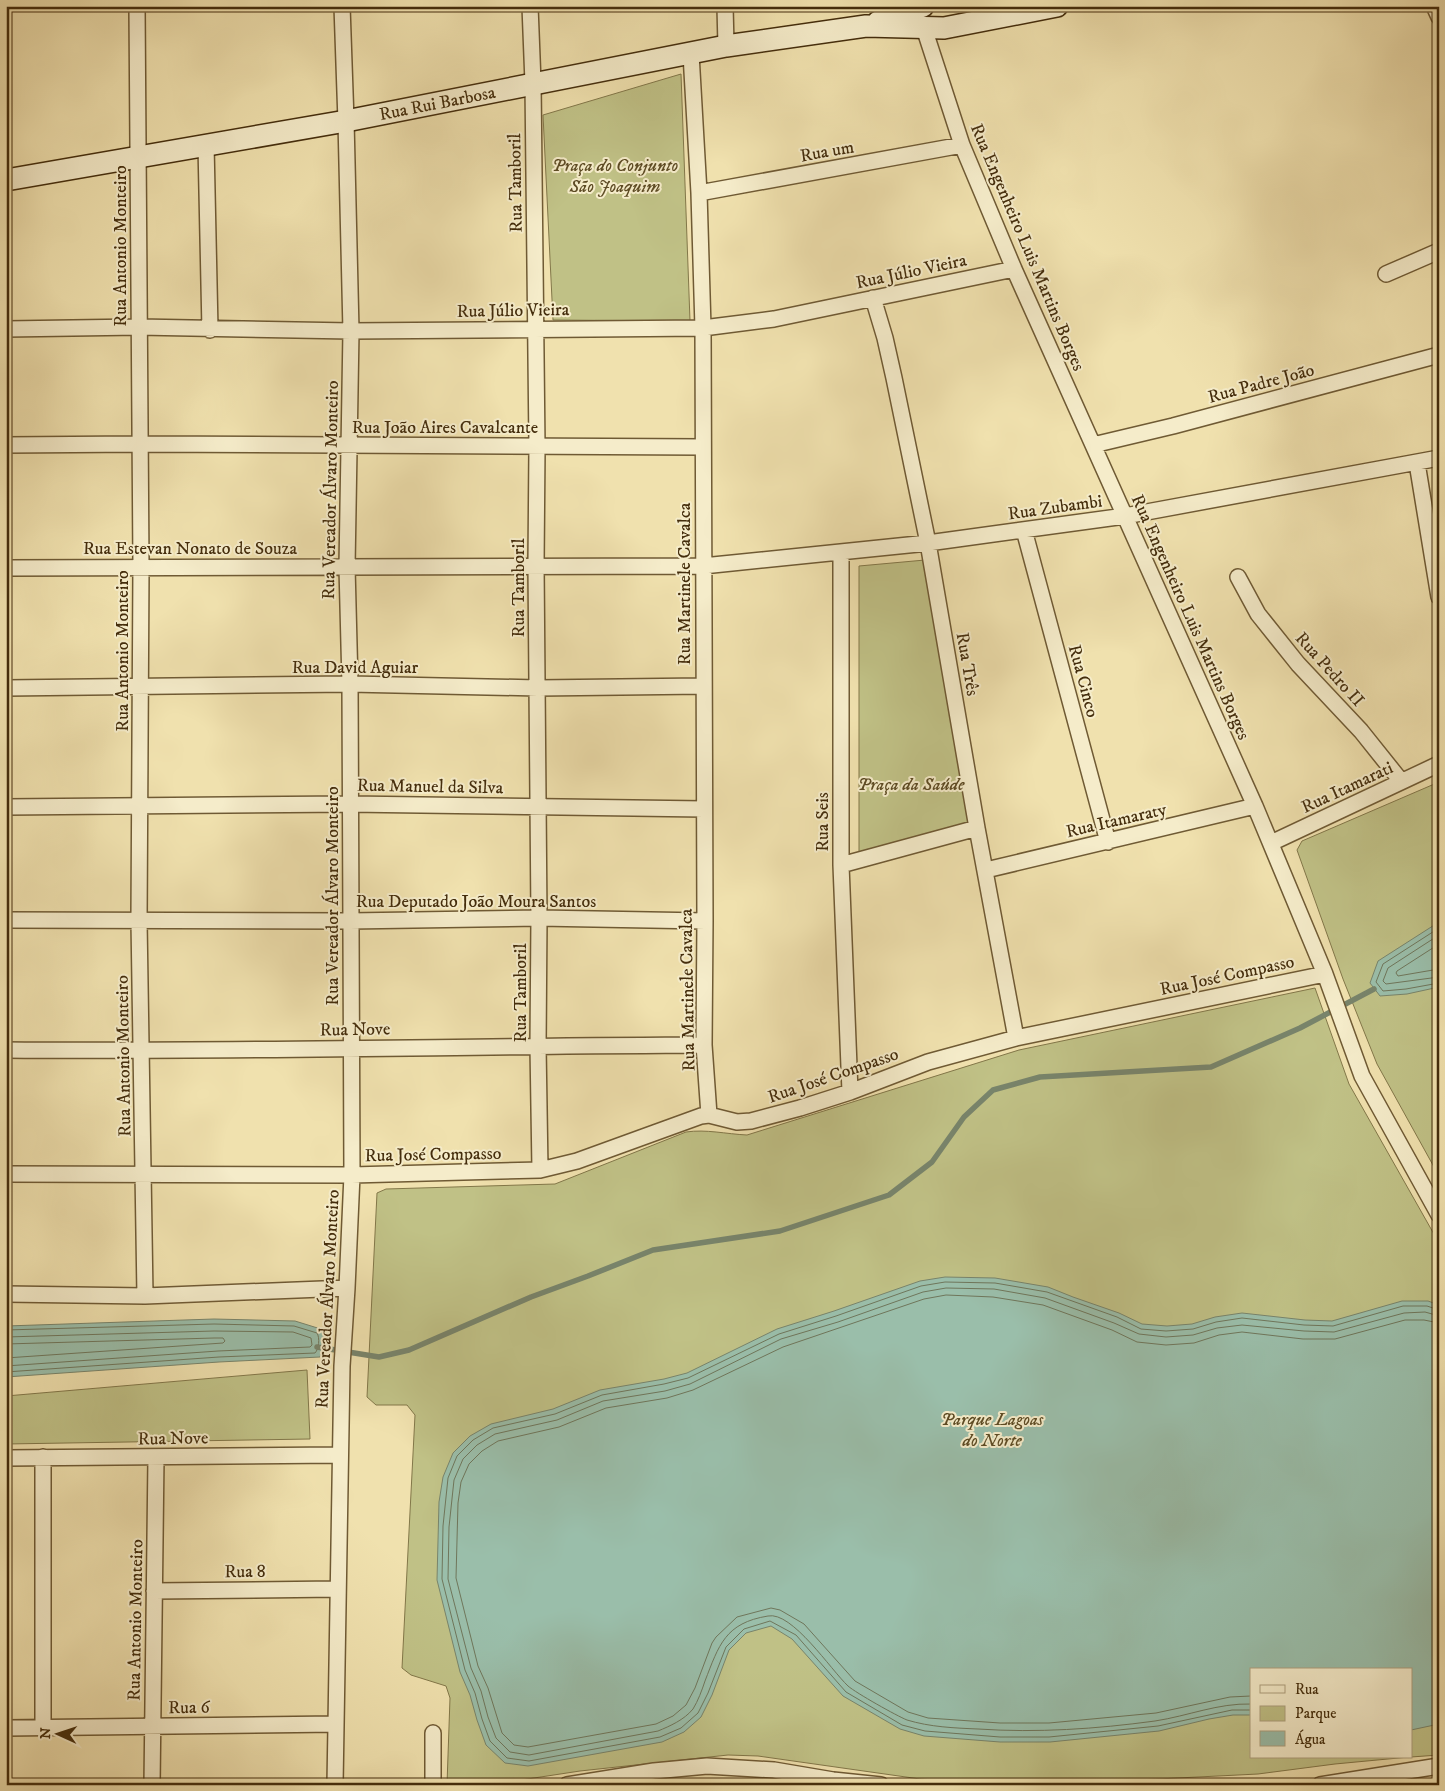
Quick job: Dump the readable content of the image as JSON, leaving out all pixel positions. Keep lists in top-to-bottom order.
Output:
{
  "streets": {
    "street": [
      "Rua Rui Barbosa",
      "Rua um",
      "Rua Tamboril",
      "Rua Antonio Monteiro",
      "Rua Engenheiro Luis Martins Borges",
      "Rua Júlio Vieira",
      "Rua Padre João",
      "Rua João Aires Cavalcante",
      "Rua Vereador Álvaro Monteiro",
      "Rua Zubambi",
      "Rua Estevan Nonato de Souza",
      "Rua Martinele Cavalca",
      "Rua Três",
      "Rua David Aguiar",
      "Rua Pedro II",
      "Rua Cinco",
      "Rua Manuel da Silva",
      "Rua Itamarati",
      "Rua Itamaraty",
      "Rua Seis",
      "Rua Deputado João Moura Santos",
      "Rua José Compasso",
      "Rua Nove",
      "Rua 8",
      "Rua 6"
    ]
  },
  "crossings": [
    ["Rua Rui Barbosa", "Rua Tamboril"],
    ["Rua Rui Barbosa", "Rua Antonio Monteiro"],
    ["Rua Rui Barbosa", "Rua Engenheiro Luis Martins Borges"],
    ["Rua Rui Barbosa", "Rua Vereador Álvaro Monteiro"],
    ["Rua Rui Barbosa", "Rua Martinele Cavalca"],
    ["Rua um", "Rua Engenheiro Luis Martins Borges"],
    ["Rua um", "Rua Martinele Cavalca"],
    ["Rua Tamboril", "Rua Júlio Vieira"],
    ["Rua Tamboril", "Rua João Aires Cavalcante"],
    ["Rua Tamboril", "Rua Estevan Nonato de Souza"],
    ["Rua Tamboril", "Rua David Aguiar"],
    ["Rua Tamboril", "Rua Manuel da Silva"],
    ["Rua Tamboril", "Rua Deputado João Moura Santos"],
    ["Rua Tamboril", "Rua José Compasso"],
    ["Rua Tamboril", "Rua Nove"],
    ["Rua Antonio Monteiro", "Rua Júlio Vieira"],
    ["Rua Antonio Monteiro", "Rua João Aires Cavalcante"],
    ["Rua Antonio Monteiro", "Rua Estevan Nonato de Souza"],
    ["Rua Antonio Monteiro", "Rua David Aguiar"],
    ["Rua Antonio Monteiro", "Rua Manuel da Silva"],
    ["Rua Antonio Monteiro", "Rua Deputado João Moura Santos"],
    ["Rua Antonio Monteiro", "Rua Nove"],
    ["Rua Antonio Monteiro", "Rua 8"],
    ["Rua Antonio Monteiro", "Rua 6"],
    ["Rua Engenheiro Luis Martins Borges", "Rua Júlio Vieira"],
    ["Rua Engenheiro Luis Martins Borges", "Rua Padre João"],
    ["Rua Engenheiro Luis Martins Borges", "Rua Zubambi"],
    ["Rua Engenheiro Luis Martins Borges", "Rua Itamarati"],
    ["Rua Engenheiro Luis Martins Borges", "Rua Itamaraty"],
    ["Rua Engenheiro Luis Martins Borges", "Rua José Compasso"],
    ["Rua Júlio Vieira", "Rua Vereador Álvaro Monteiro"],
    ["Rua Júlio Vieira", "Rua Martinele Cavalca"],
    ["Rua Júlio Vieira", "Rua Três"],
    ["Rua João Aires Cavalcante", "Rua Vereador Álvaro Monteiro"],
    ["Rua João Aires Cavalcante", "Rua Martinele Cavalca"],
    ["Rua Vereador Álvaro Monteiro", "Rua Estevan Nonato de Souza"],
    ["Rua Vereador Álvaro Monteiro", "Rua David Aguiar"],
    ["Rua Vereador Álvaro Monteiro", "Rua Manuel da Silva"],
    ["Rua Vereador Álvaro Monteiro", "Rua Deputado João Moura Santos"],
    ["Rua Vereador Álvaro Monteiro", "Rua José Compasso"],
    ["Rua Vereador Álvaro Monteiro", "Rua Nove"],
    ["Rua Vereador Álvaro Monteiro", "Rua 8"],
    ["Rua Vereador Álvaro Monteiro", "Rua 6"],
    ["Rua Zubambi", "Rua Estevan Nonato de Souza"],
    ["Rua Zubambi", "Rua Martinele Cavalca"],
    ["Rua Zubambi", "Rua Três"],
    ["Rua Zubambi", "Rua Cinco"],
    ["Rua Zubambi", "Rua Seis"],
    ["Rua Estevan Nonato de Souza", "Rua Martinele Cavalca"],
    ["Rua Martinele Cavalca", "Rua David Aguiar"],
    ["Rua Martinele Cavalca", "Rua Manuel da Silva"],
    ["Rua Martinele Cavalca", "Rua Deputado João Moura Santos"],
    ["Rua Martinele Cavalca", "Rua José Compasso"],
    ["Rua Martinele Cavalca", "Rua Nove"],
    ["Rua Três", "Rua Itamaraty"],
    ["Rua Três", "Rua José Compasso"],
    ["Rua Pedro II", "Rua Itamarati"],
    ["Rua Cinco", "Rua Itamaraty"],
    ["Rua Seis", "Rua José Compasso"]
  ],
  "parks": ["Praça do Conjunto São Joaquim", "Praça da Saúde", "Parque Lagoas do Norte"],
  "legend": ["Rua", "Parque", "Água"],
  "north": "left"
}
